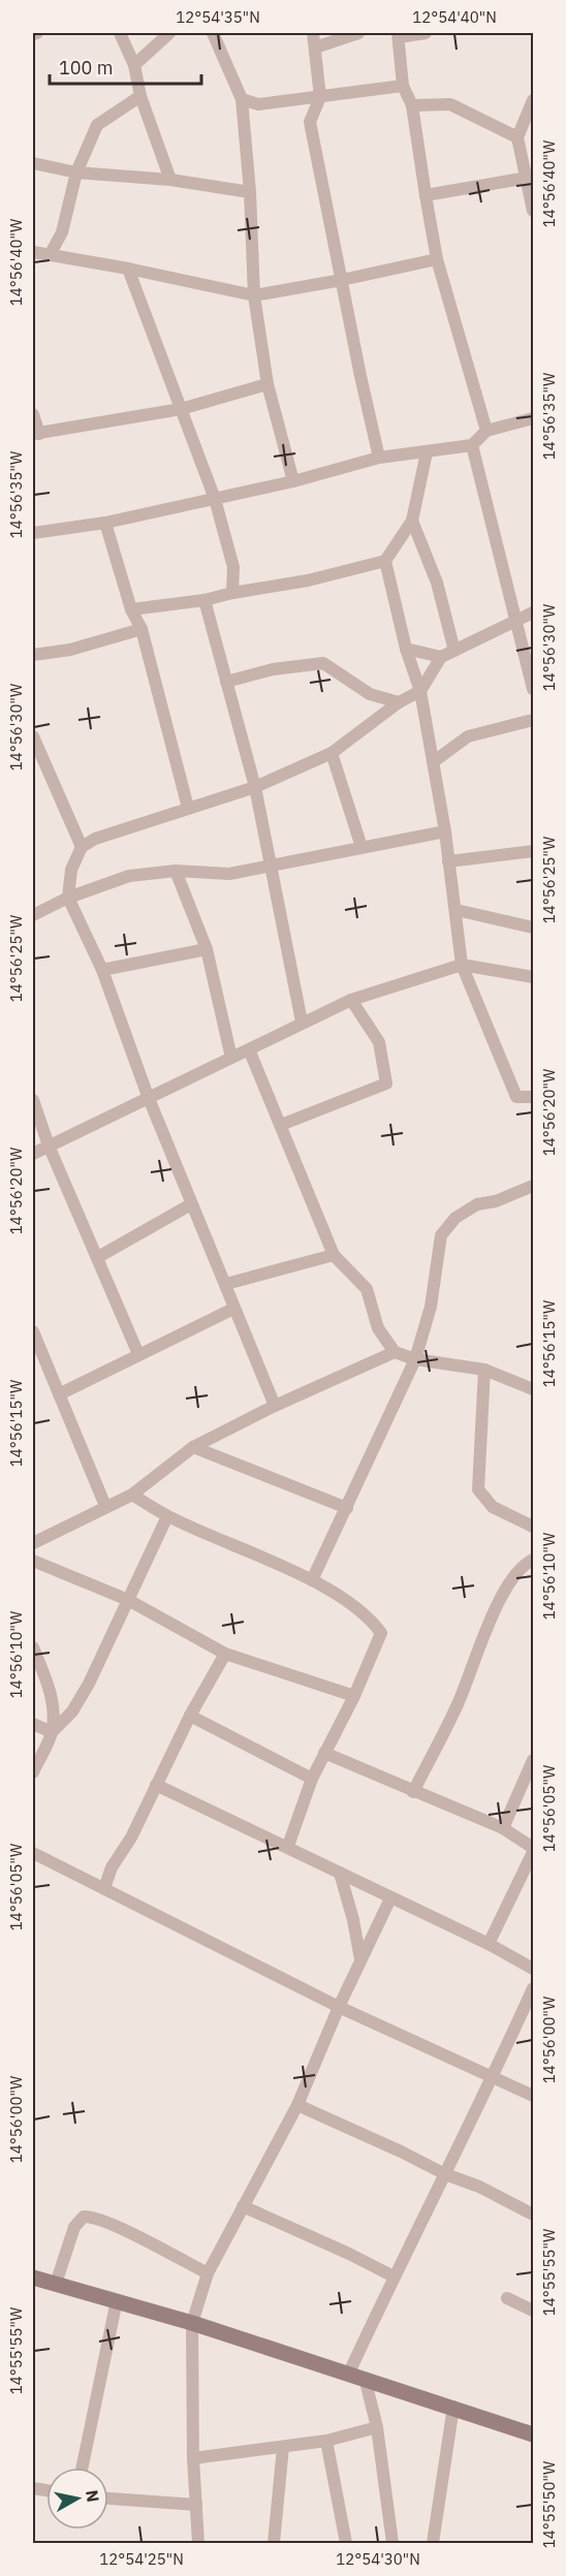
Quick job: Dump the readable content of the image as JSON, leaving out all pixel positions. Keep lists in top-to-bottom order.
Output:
{
  "scale_bar": "100 m",
  "north": "right",
  "coordinates": [
    "12°54'35\"N",
    "12°54'40\"N",
    "14°56'40\"W",
    "14°56'35\"W",
    "14°56'30\"W",
    "14°56'25\"W",
    "14°56'20\"W",
    "14°56'15\"W",
    "14°56'10\"W",
    "14°56'05\"W",
    "14°56'00\"W",
    "14°55'55\"W",
    "14°55'50\"W",
    "12°54'25\"N",
    "12°54'30\"N"
  ]
}
